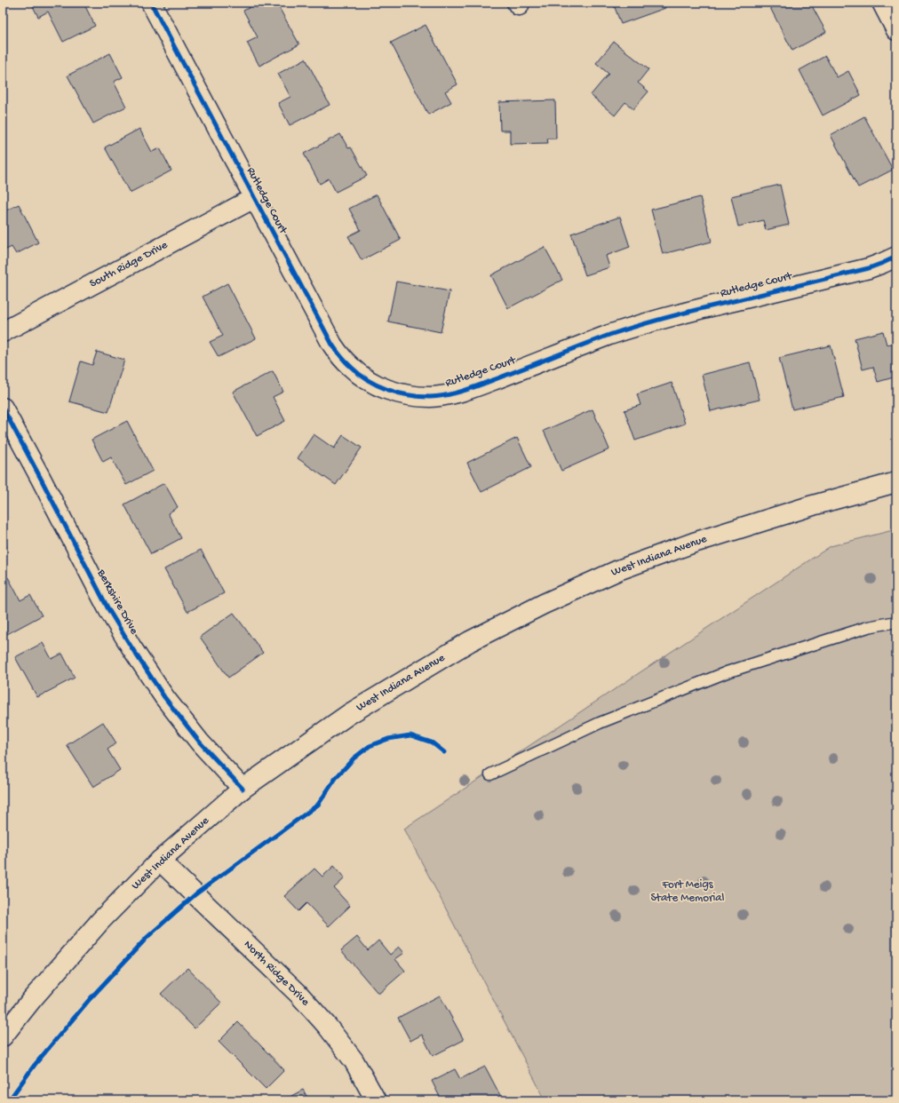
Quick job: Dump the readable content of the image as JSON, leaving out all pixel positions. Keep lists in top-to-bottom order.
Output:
{
  "streets": {
    "street": [
      "Rutledge Court",
      "South Ridge Drive",
      "West Indiana Avenue",
      "Berkshire Drive",
      "North Ridge Drive"
    ]
  },
  "crossings": [
    ["Rutledge Court", "South Ridge Drive"],
    ["West Indiana Avenue", "Berkshire Drive"],
    ["West Indiana Avenue", "North Ridge Drive"]
  ],
  "parks": ["Fort Meigs State Memorial"]
}
